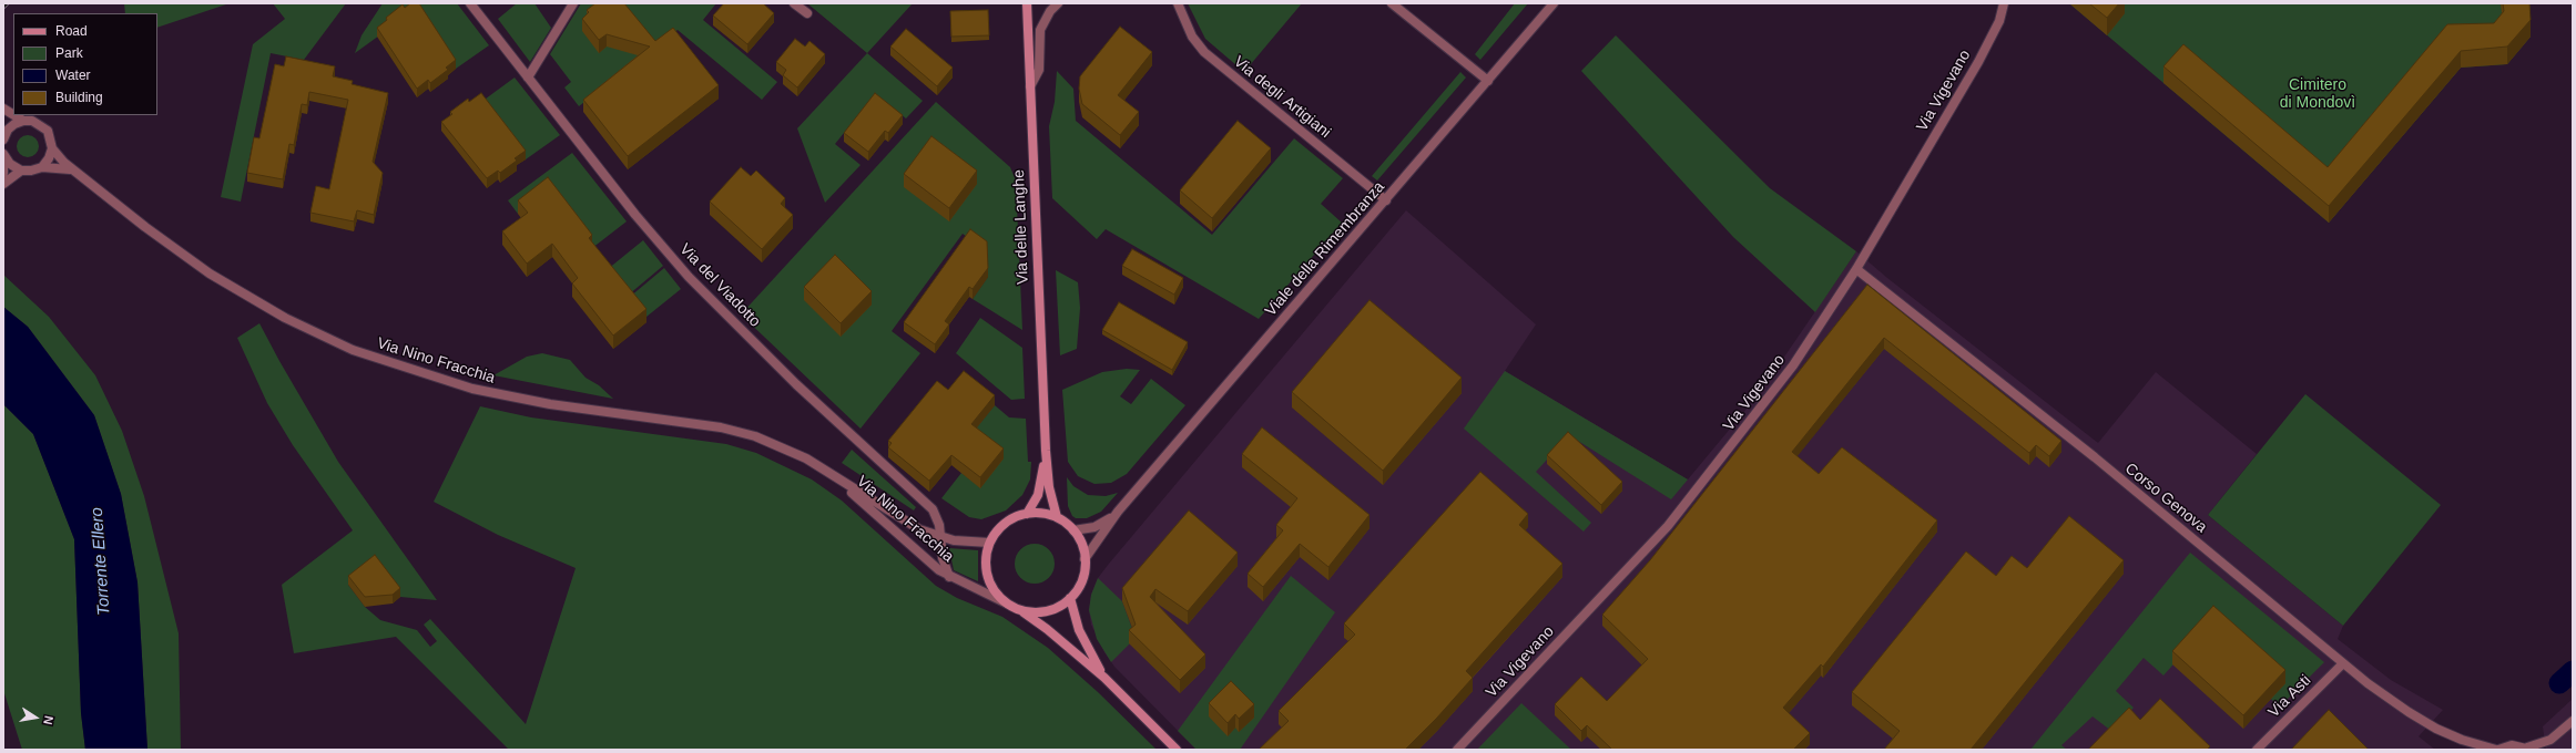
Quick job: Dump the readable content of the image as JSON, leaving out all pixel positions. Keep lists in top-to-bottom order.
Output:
{
  "streets": {
    "main road": ["Via delle Langhe"],
    "street": [
      "Via Vigevano",
      "Via degli Artigiani",
      "Viale della Rimembranza",
      "Via del Viadotto",
      "Via Nino Fracchia",
      "Corso Genova",
      "Via Asti"
    ]
  },
  "crossings": [
    ["Via Vigevano", "Corso Genova"],
    ["Via degli Artigiani", "Viale della Rimembranza"],
    ["Via delle Langhe", "Via Nino Fracchia"],
    ["Via del Viadotto", "Via Nino Fracchia"],
    ["Corso Genova", "Via Asti"]
  ],
  "water": ["Torrente Ellero"],
  "parks": ["Cimitero di Mondovì"],
  "legend": [
    "Road",
    "Park",
    "Water",
    "Building"
  ],
  "north": "right"
}
